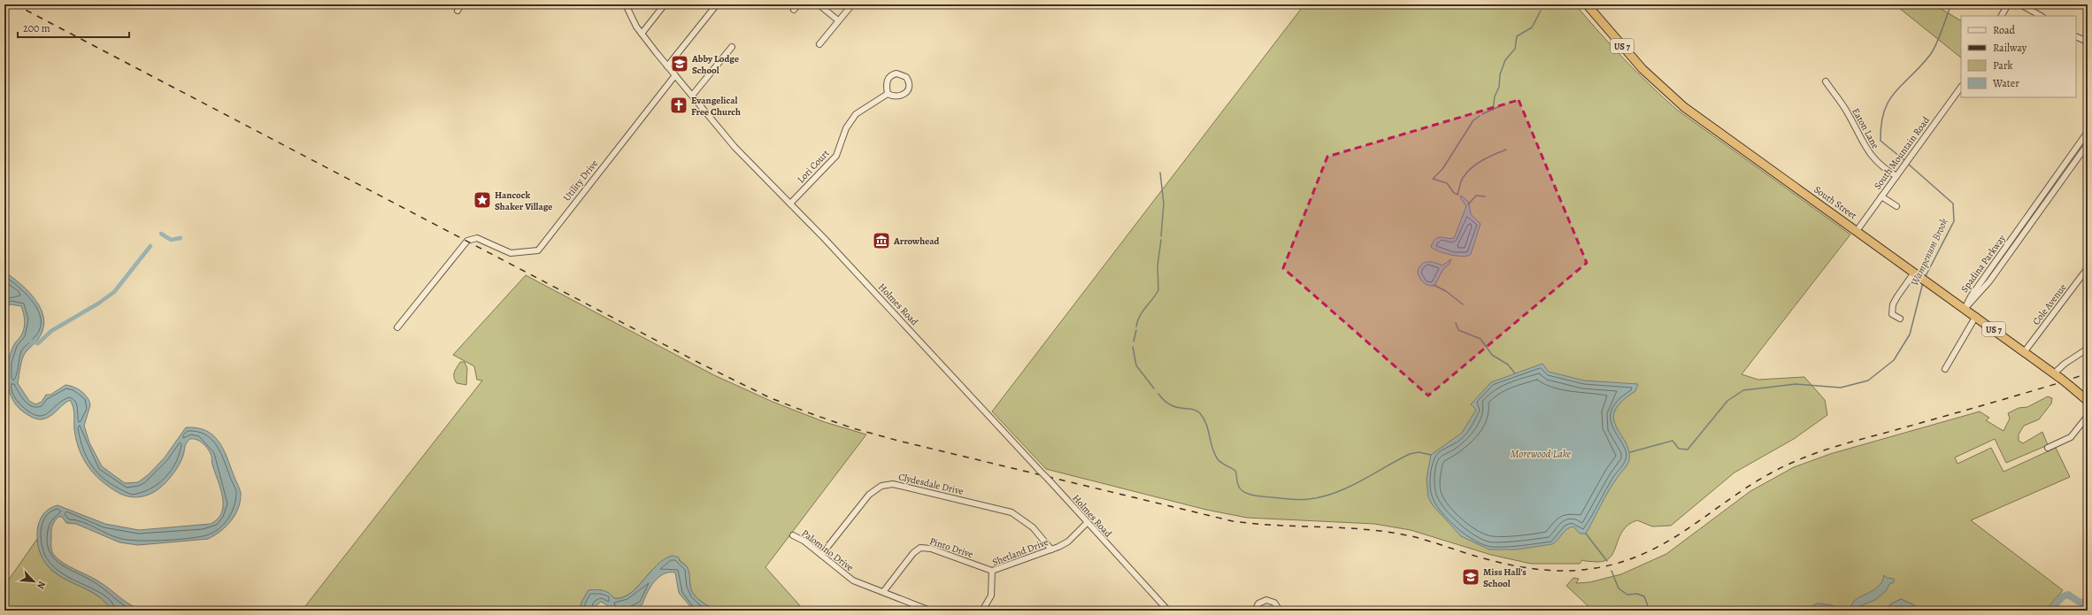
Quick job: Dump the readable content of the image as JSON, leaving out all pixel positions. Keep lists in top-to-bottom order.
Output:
{
  "streets": {
    "highway": ["US 7", "South Street"],
    "street": [
      "Eaton Lane",
      "South Mountain Road",
      "Lori Court",
      "Utility Drive",
      "Spadina Parkway",
      "Holmes Road",
      "Cole Avenue",
      "Clydesdale Drive",
      "Pinto Drive",
      "Palomino Drive",
      "Shetland Drive"
    ]
  },
  "crossings": [
    ["Eaton Lane", "South Mountain Road"],
    ["South Mountain Road", "South Street"],
    ["Lori Court", "Holmes Road"],
    ["Utility Drive", "Holmes Road"],
    ["South Street", "Spadina Parkway"],
    ["South Street", "Cole Avenue"],
    ["Holmes Road", "Shetland Drive"],
    ["Clydesdale Drive", "Palomino Drive"],
    ["Clydesdale Drive", "Shetland Drive"],
    ["Pinto Drive", "Palomino Drive"],
    ["Pinto Drive", "Shetland Drive"]
  ],
  "water": ["Wampenum Brook", "Morewood Lake"],
  "places": {
    "school or university": ["Abby Lodge School", "Miss Hall's School"],
    "church": ["Evangelical Free Church"],
    "place": ["Hancock Shaker Village"],
    "museum": ["Arrowhead"]
  },
  "legend": [
    "Road",
    "Railway",
    "Park",
    "Water"
  ],
  "scale_bar": "200 m",
  "north": "bottom right"
}
